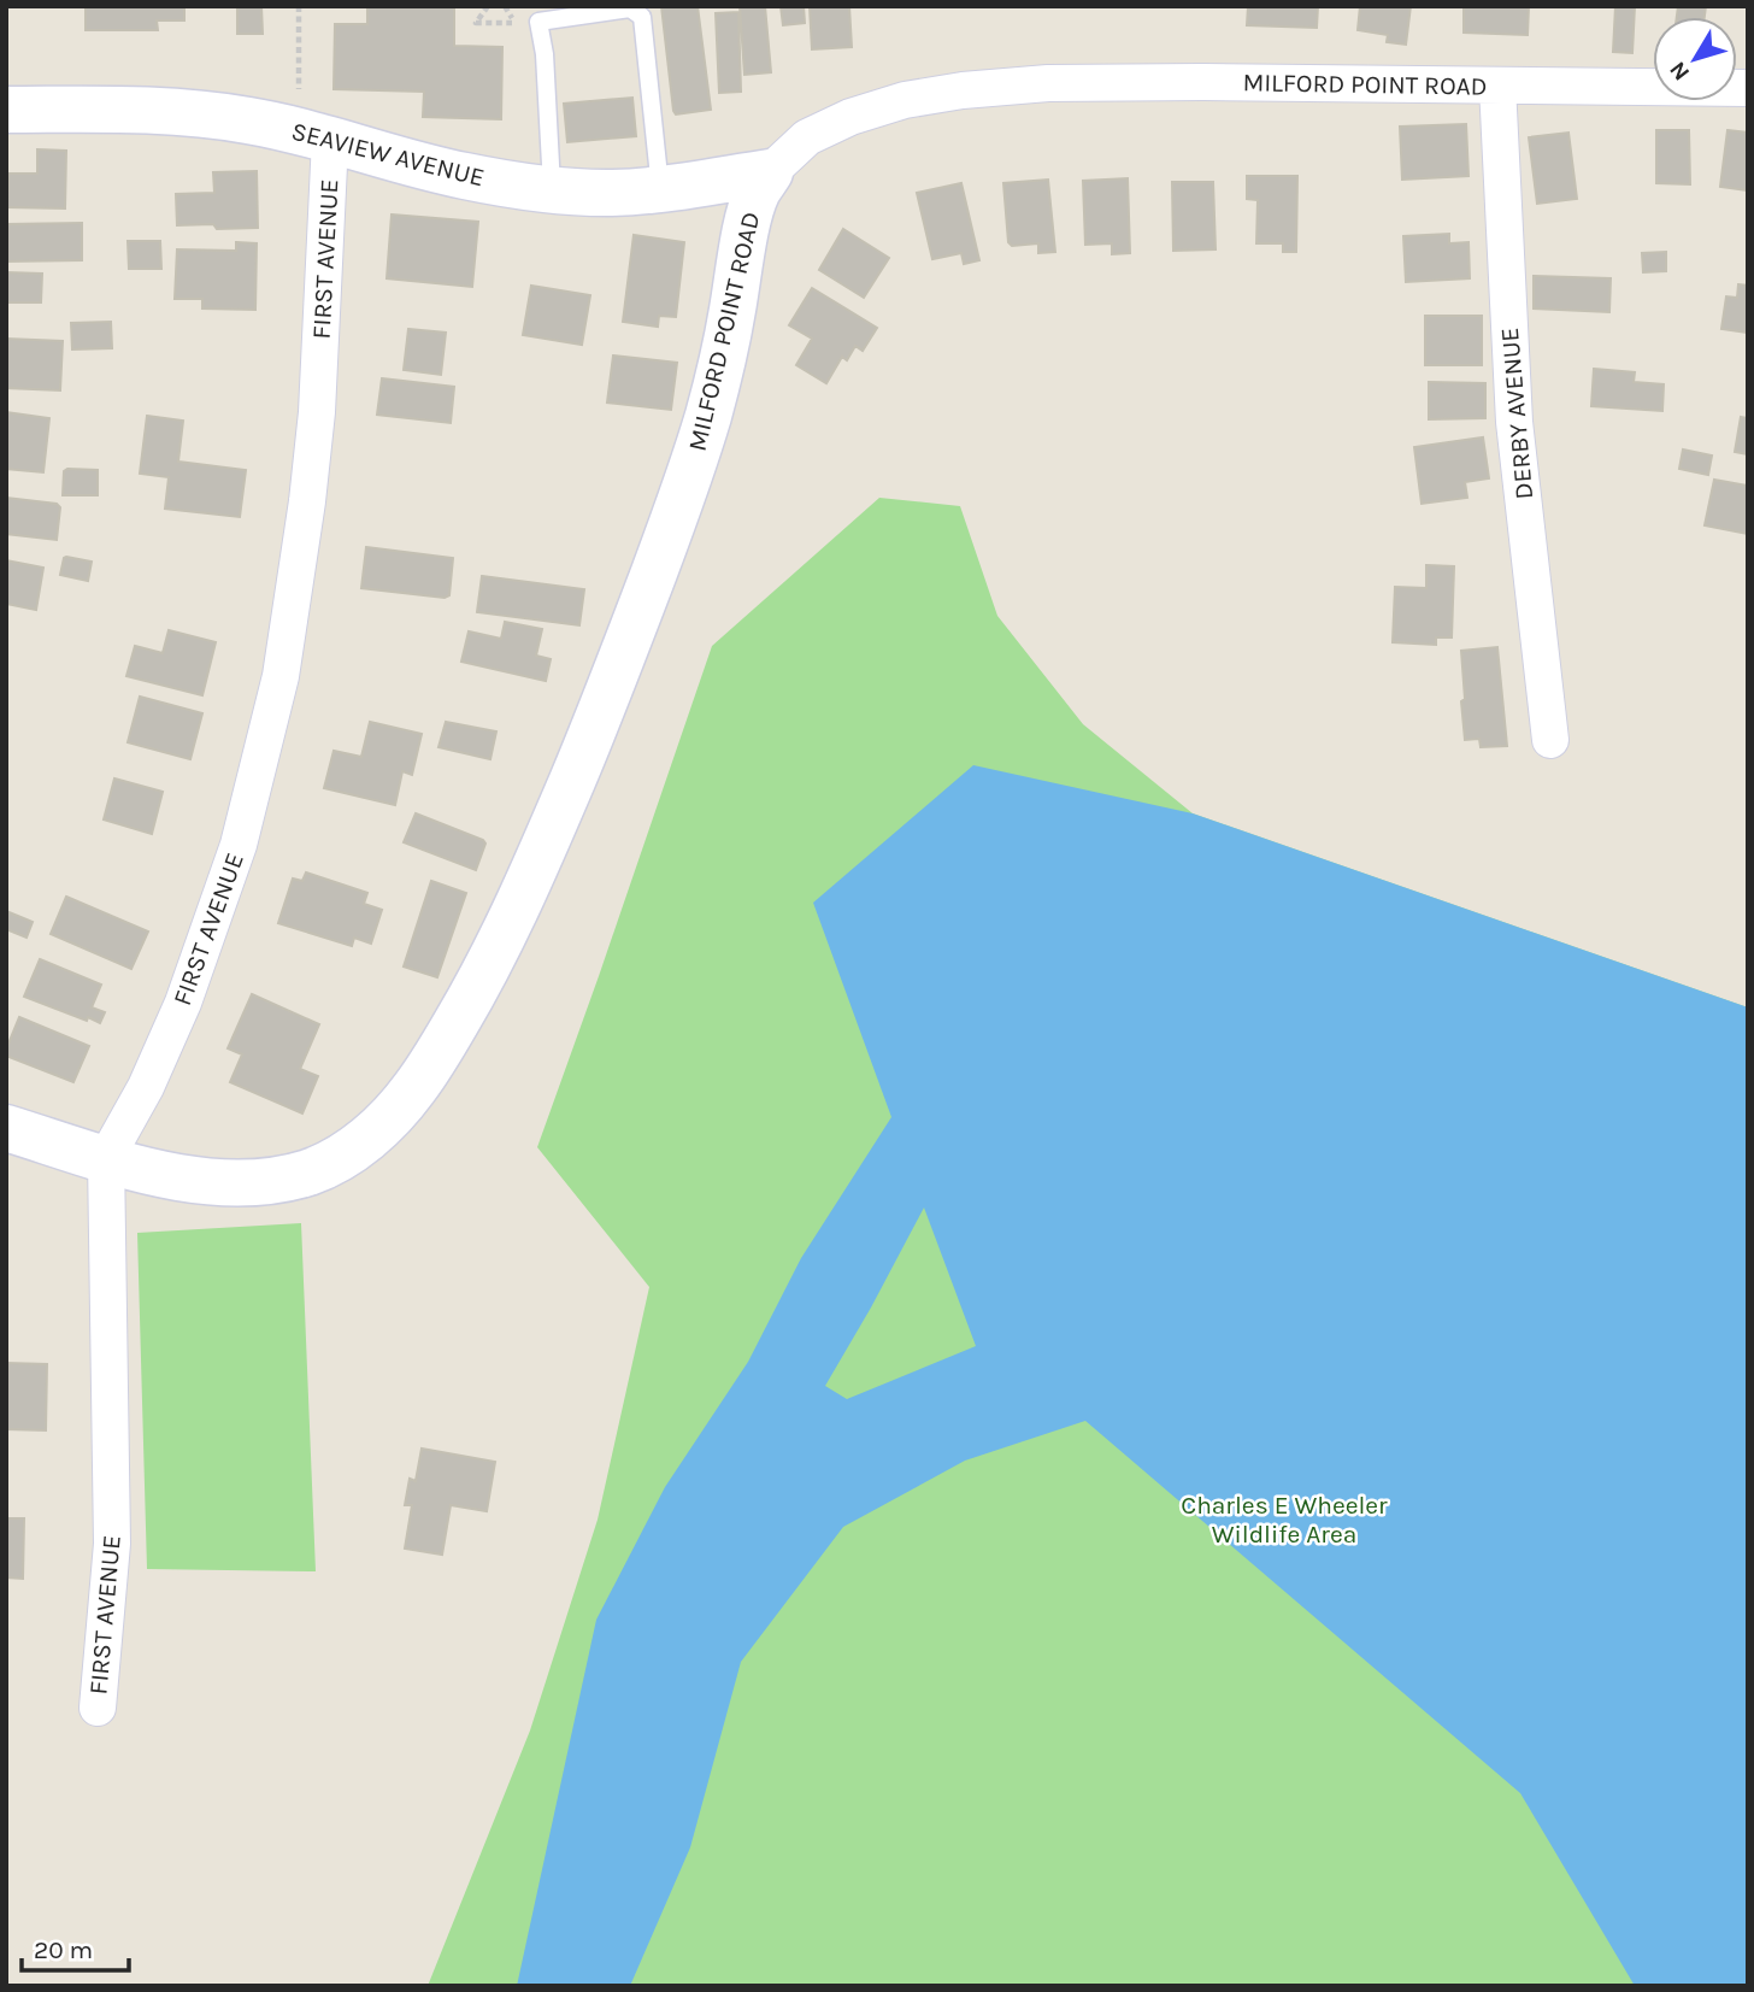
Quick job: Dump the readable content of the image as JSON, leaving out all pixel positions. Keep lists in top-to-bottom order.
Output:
{
  "streets": {
    "street": [
      "MILFORD POINT ROAD",
      "SEAVIEW AVENUE",
      "FIRST AVENUE",
      "DERBY AVENUE"
    ]
  },
  "crossings": [
    ["MILFORD POINT ROAD", "SEAVIEW AVENUE"],
    ["MILFORD POINT ROAD", "FIRST AVENUE"],
    ["MILFORD POINT ROAD", "DERBY AVENUE"],
    ["SEAVIEW AVENUE", "FIRST AVENUE"]
  ],
  "parks": ["Charles E Wheeler Wildlife Area"],
  "scale_bar": "20 m",
  "north": "bottom left"
}
